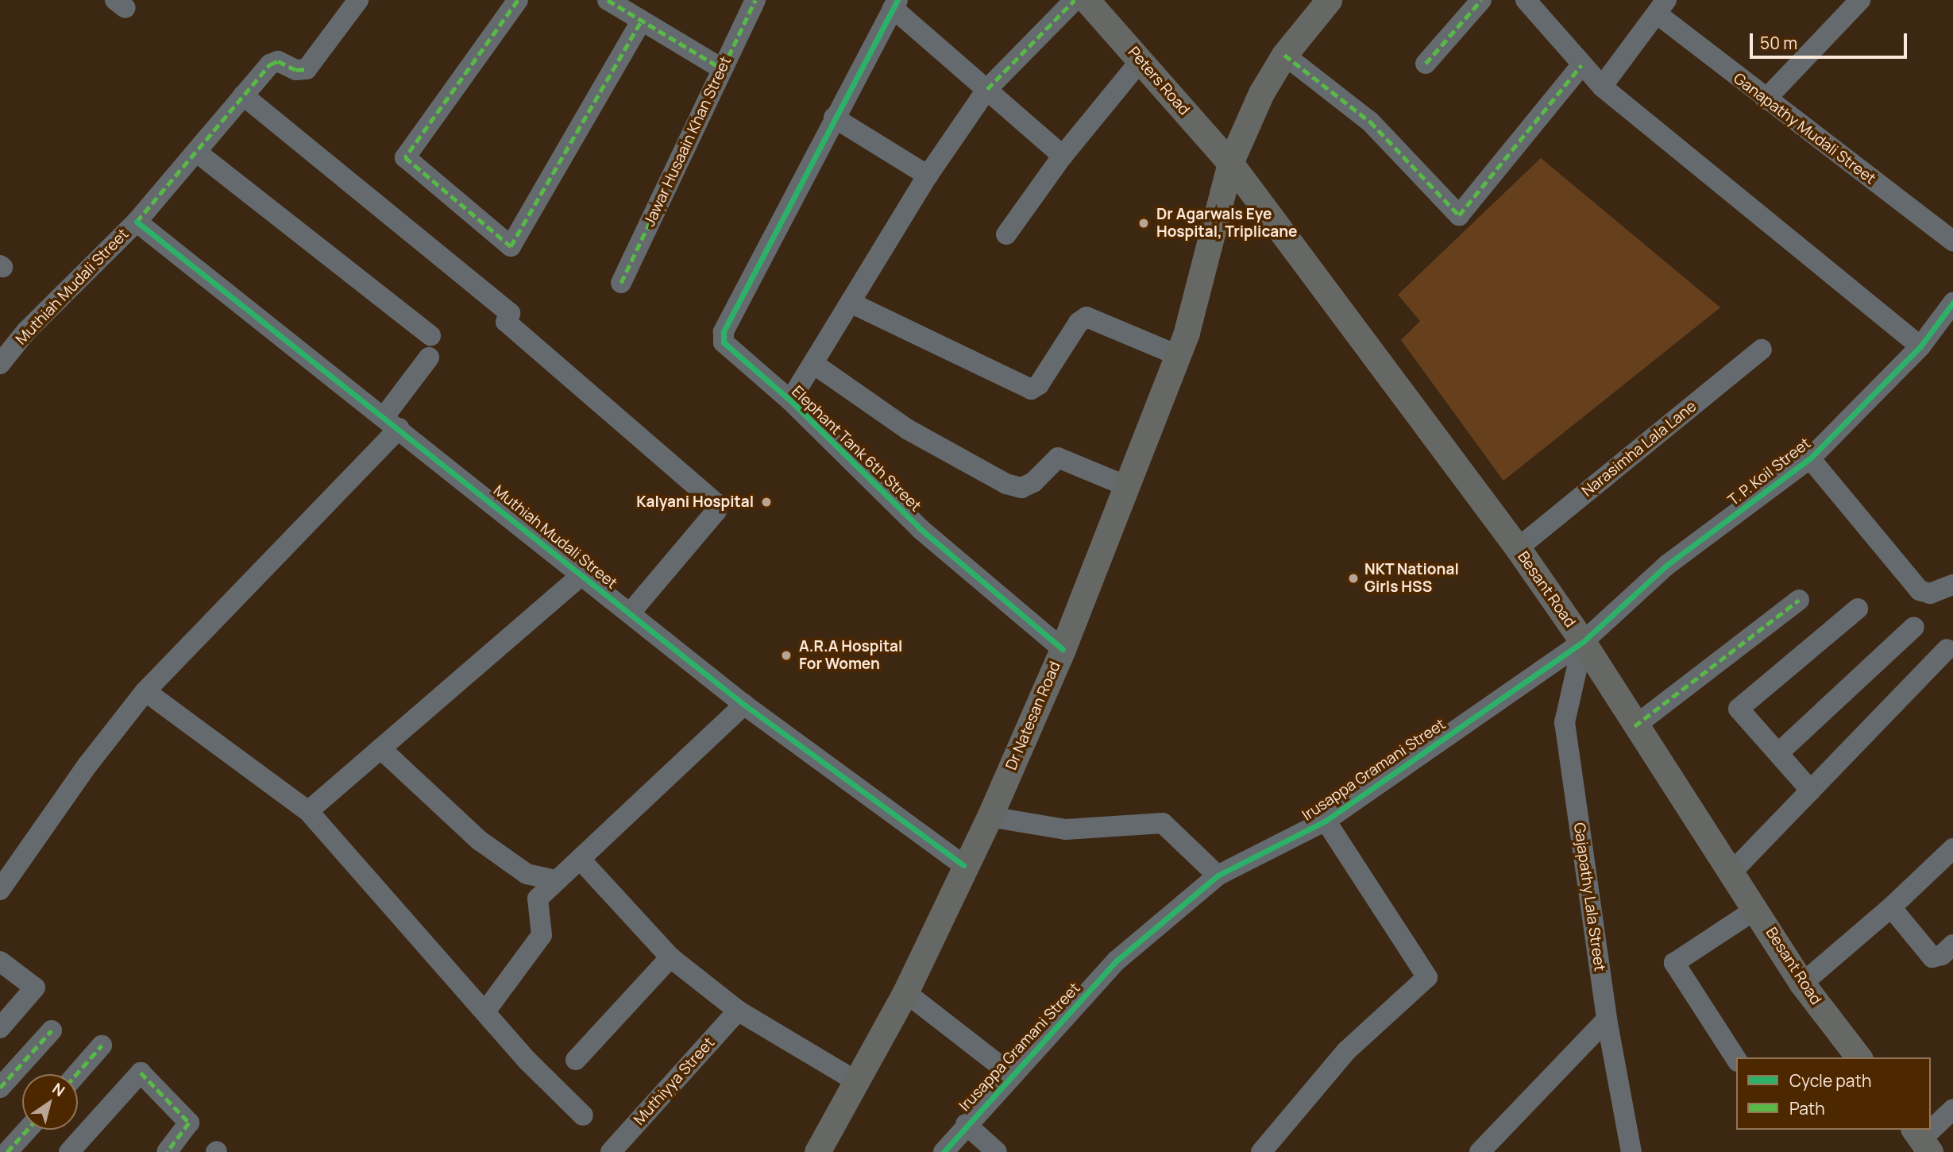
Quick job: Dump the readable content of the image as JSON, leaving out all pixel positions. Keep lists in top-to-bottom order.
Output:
{
  "streets": {
    "main road": ["Peters Road", "Besant Road", "Dr Natesan Road"],
    "street": [
      "Ganapathy Mudali Street",
      "Jawar Husaain Khan Street",
      "Muthiah Mudali Street",
      "Elephant Tank 6th Street",
      "Narasimha Lala Lane",
      "T. P. Koil Street",
      "Irusappa Gramani Street",
      "Gajapathy Lala Street",
      "Muthiyya Street"
    ]
  },
  "crossings": [
    ["Peters Road", "Besant Road"],
    ["Peters Road", "Dr Natesan Road"],
    ["Muthiah Mudali Street", "Dr Natesan Road"],
    ["Elephant Tank 6th Street", "Dr Natesan Road"],
    ["Narasimha Lala Lane", "Besant Road"],
    ["T. P. Koil Street", "Besant Road"],
    ["T. P. Koil Street", "Irusappa Gramani Street"],
    ["T. P. Koil Street", "Gajapathy Lala Street"],
    ["Besant Road", "Dr Natesan Road"],
    ["Besant Road", "Irusappa Gramani Street"],
    ["Besant Road", "Gajapathy Lala Street"],
    ["Irusappa Gramani Street", "Gajapathy Lala Street"]
  ],
  "places": [
    "Dr Agarwals Eye Hospital, Triplicane",
    "Kalyani Hospital",
    "NKT National Girls HSS",
    "A.R.A Hospital For Women"
  ],
  "legend": ["Cycle path", "Path"],
  "scale_bar": "50 m",
  "north": "top right"
}
